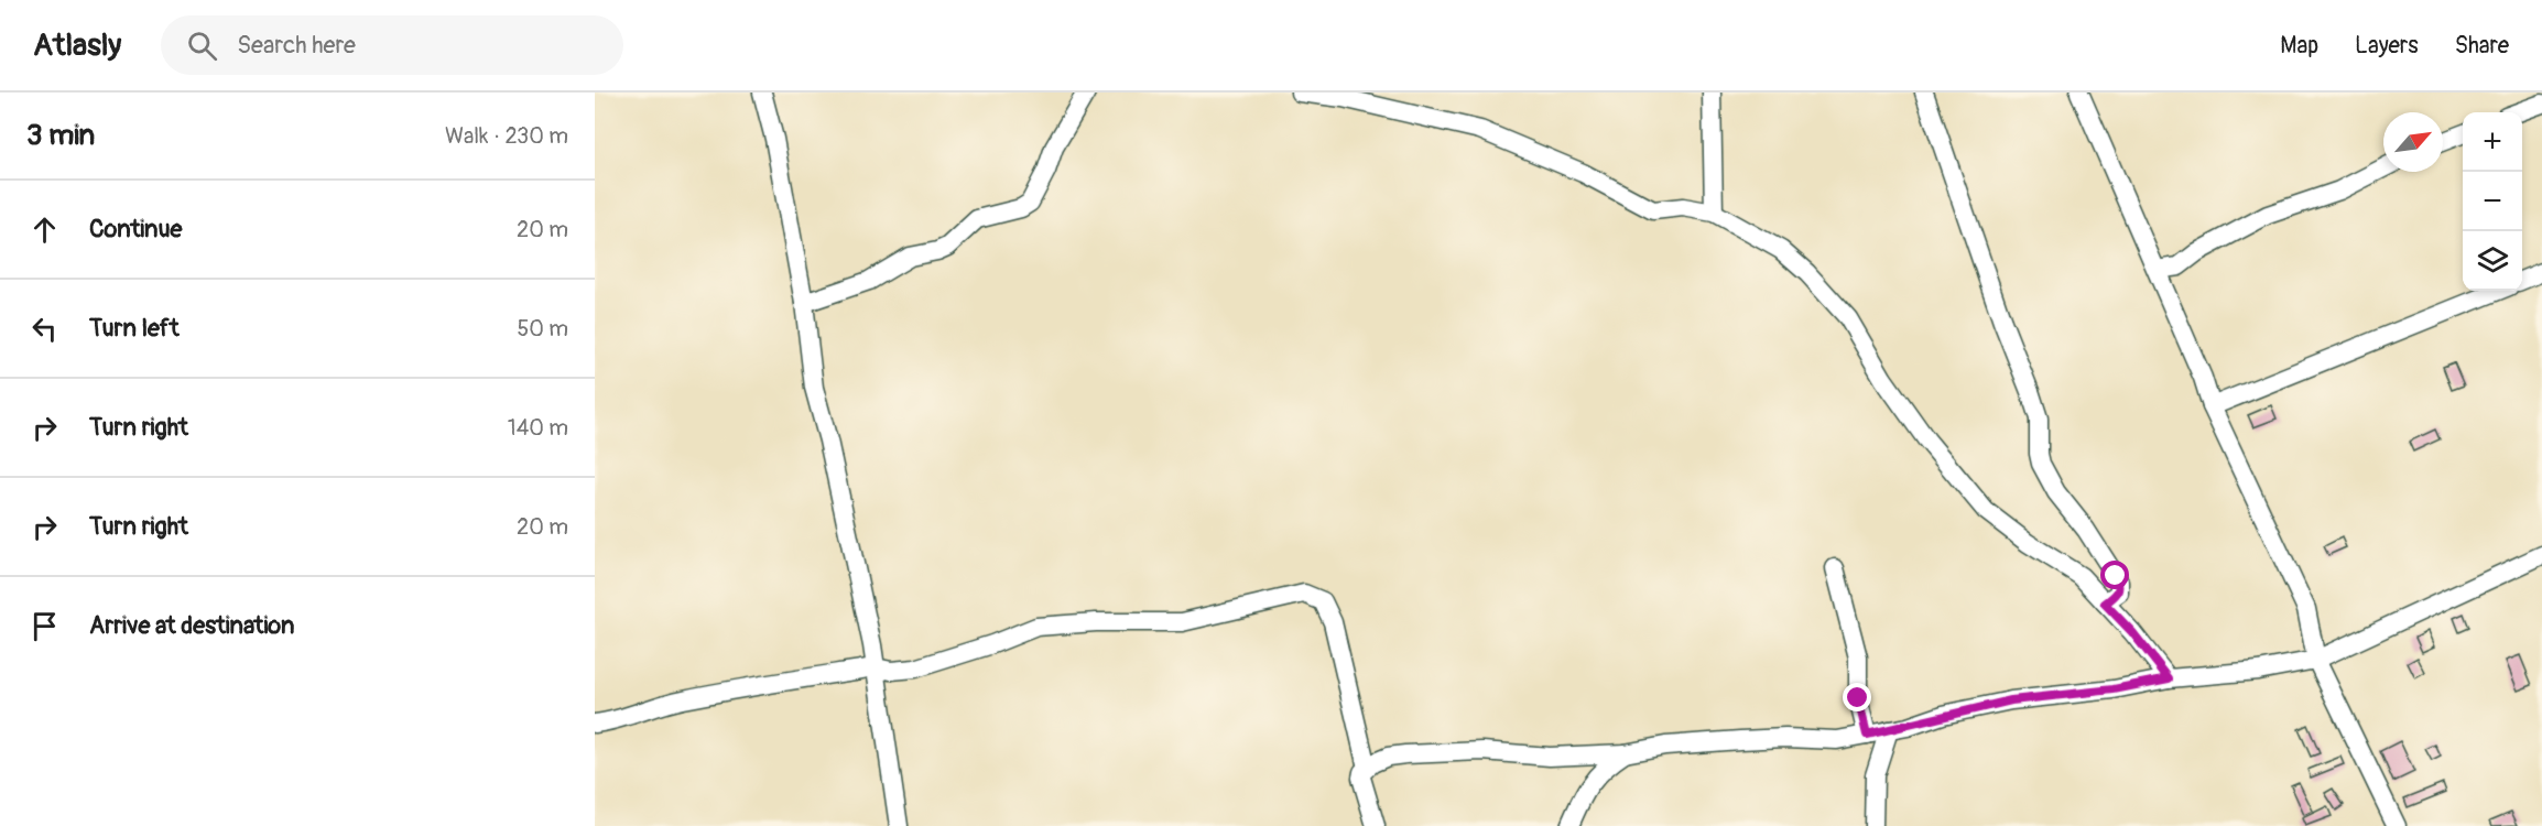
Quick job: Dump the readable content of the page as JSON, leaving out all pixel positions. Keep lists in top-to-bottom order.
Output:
{
  "north": "top right",
  "page": {
    "header": "Atlasly",
    "search": "Search here",
    "nav": ["Map", "Layers", "Share"],
    "heading": ["3 min", "Walk · 230 m"],
    "map_buttons": ["+", "−"],
    "list": [
      ["Continue", "20 m"],
      ["Turn left", "50 m"],
      ["Turn right", "140 m"],
      ["Turn right", "20 m"],
      "Arrive at destination"
    ]
  }
}
